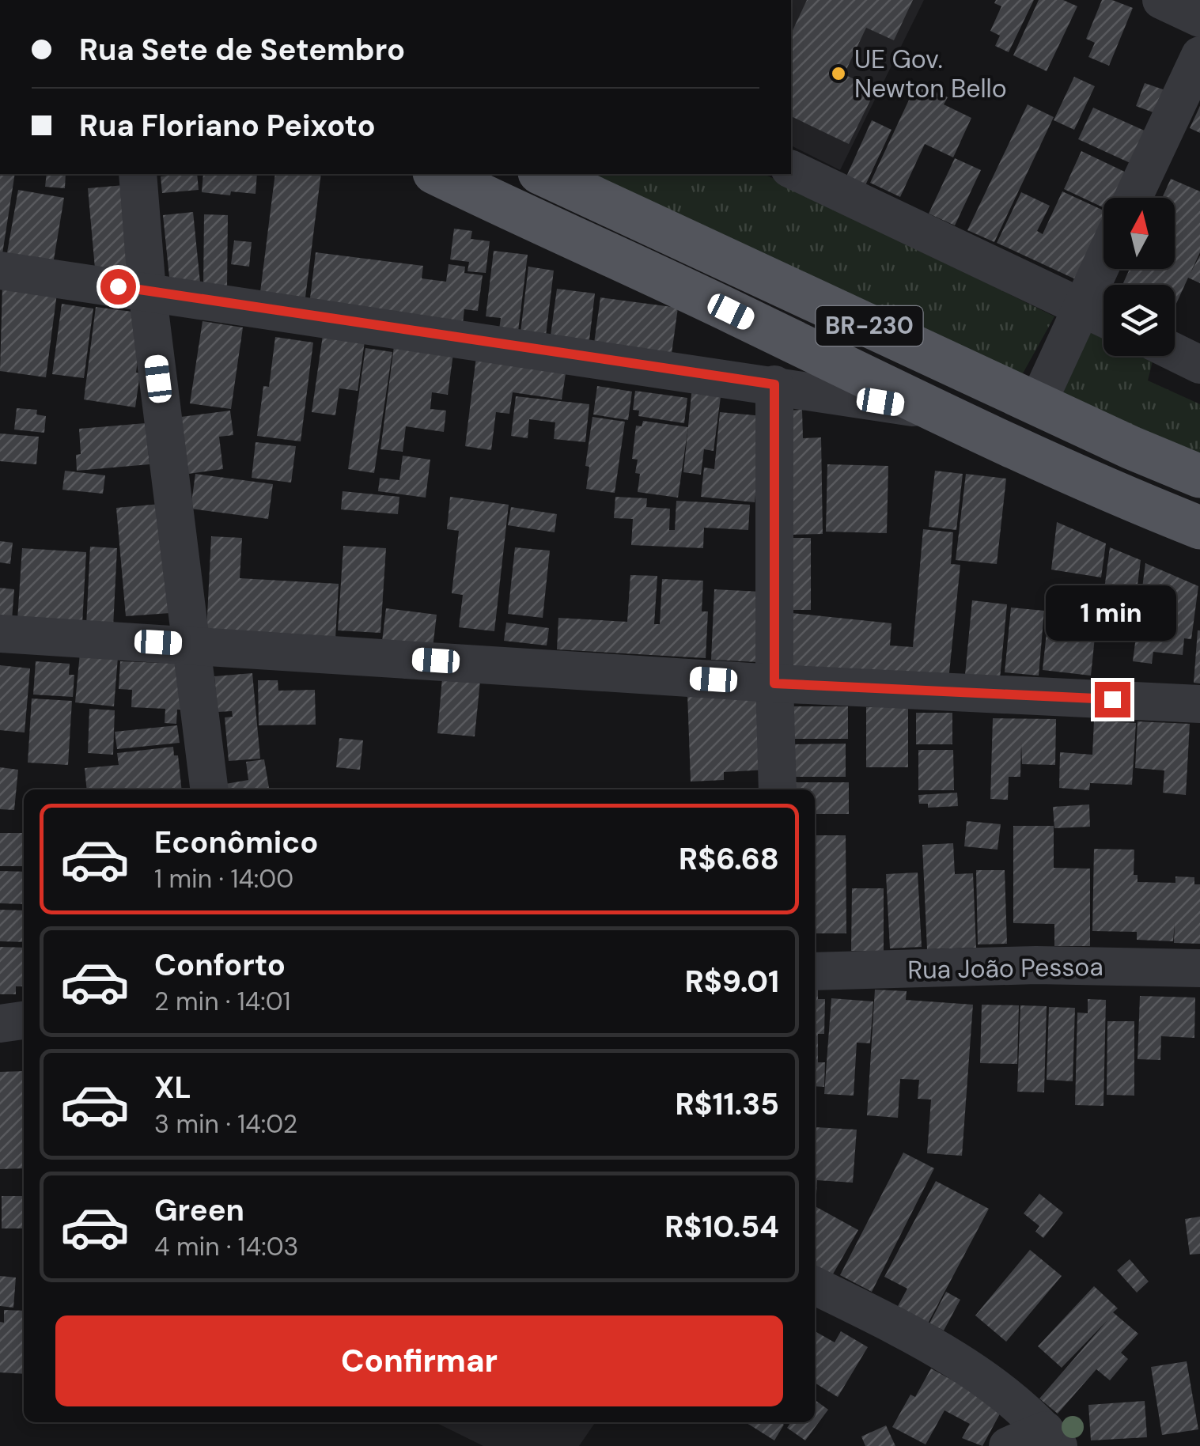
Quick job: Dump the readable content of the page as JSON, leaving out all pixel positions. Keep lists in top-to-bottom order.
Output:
{
  "streets": {
    "main road": ["BR-230"],
    "street": ["Rua João Pessoa"]
  },
  "places": ["UE Gov. Newton Bello"],
  "north": "top",
  "page": {
    "banner": ["Rua Sete de Setembro", "Rua Floriano Peixoto"],
    "bubble": "1 min",
    "list": [
      {
        "name": "Econômico",
        "note": "1 min · 14:00",
        "value": "R$6.68"
      },
      {
        "name": "Conforto",
        "note": "2 min · 14:01",
        "value": "R$9.01"
      },
      {
        "name": "XL",
        "note": "3 min · 14:02",
        "value": "R$11.35"
      },
      {
        "name": "Green",
        "note": "4 min · 14:03",
        "value": "R$10.54"
      }
    ],
    "buttons": "Confirmar"
  }
}
